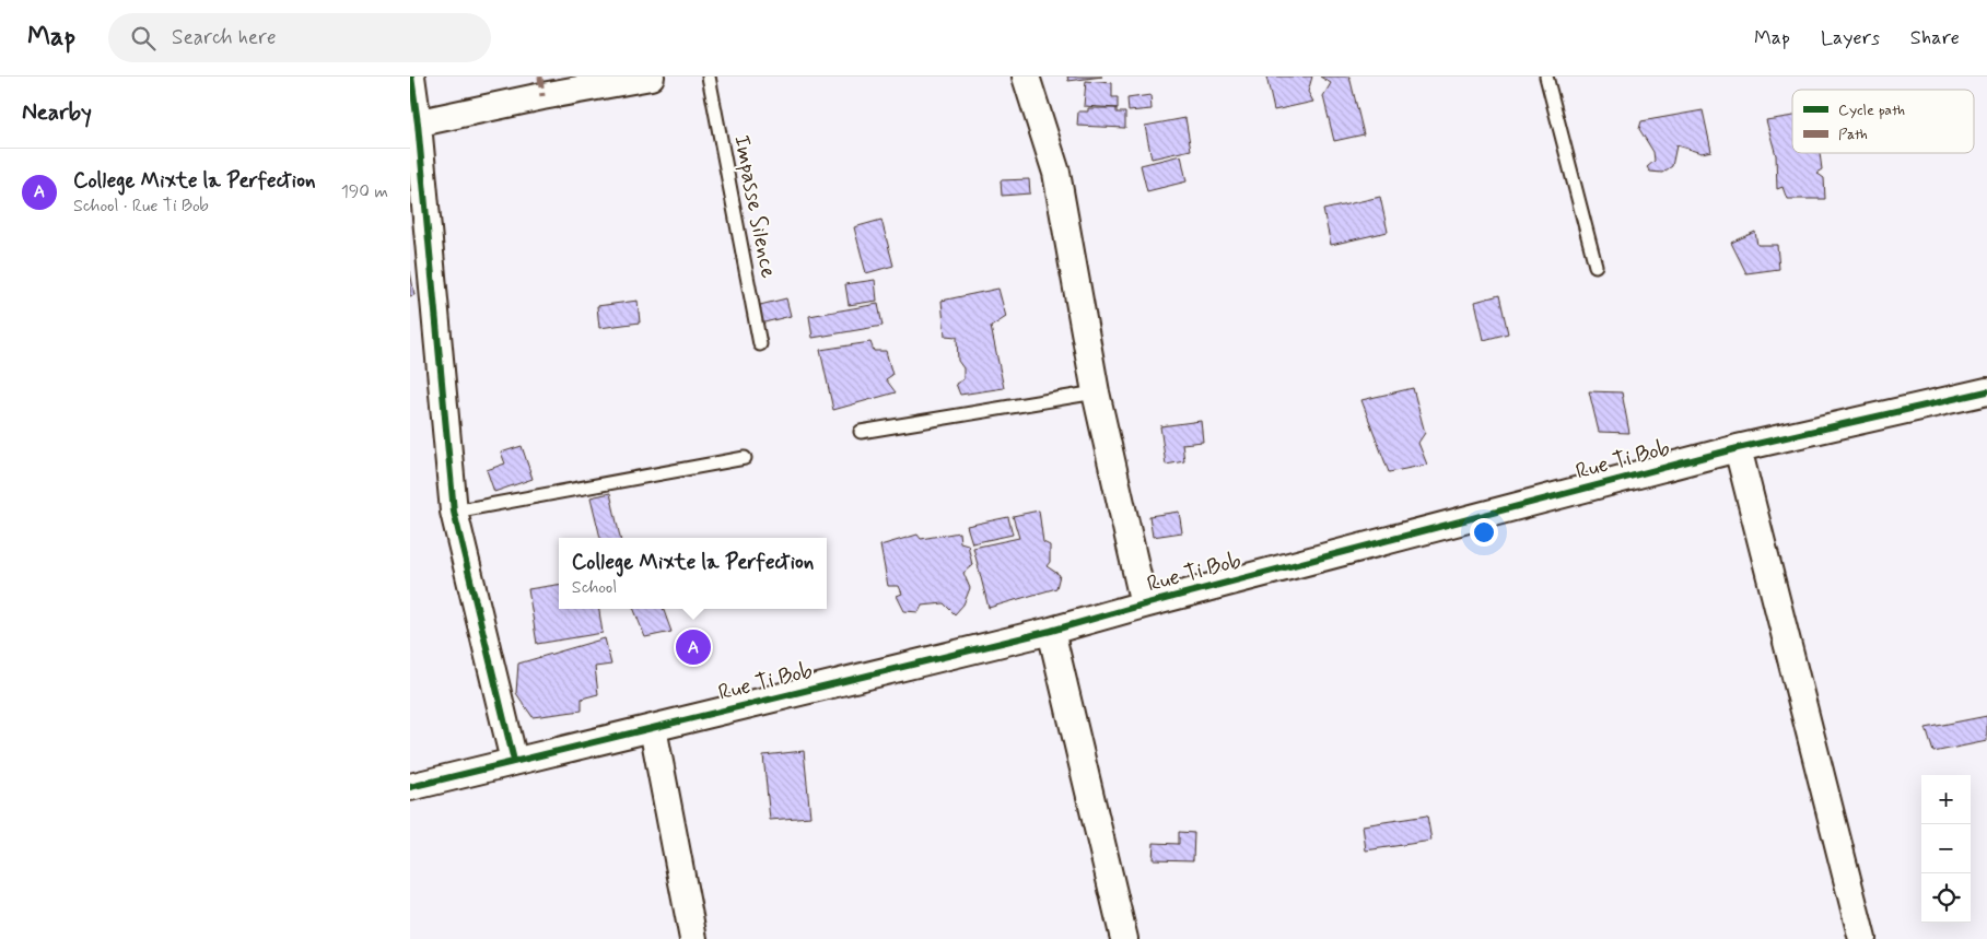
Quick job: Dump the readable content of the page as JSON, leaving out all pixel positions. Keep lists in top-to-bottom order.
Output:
{
  "streets": {
    "street": ["Rue Ti Bob"],
    "lane": ["Impasse Silence"]
  },
  "legend": ["Cycle path", "Path"],
  "page": {
    "header": "Map",
    "search": "Search here",
    "nav": ["Map", "Layers", "Share"],
    "heading": "Nearby",
    "list": [
      {
        "mark": "A",
        "name": "College Mixte la Perfection",
        "note": "School · Rue Ti Bob",
        "value": "190 m"
      }
    ],
    "popup": ["College Mixte la Perfection", "School"],
    "pins": "A",
    "map_buttons": ["+", "−"]
  }
}
